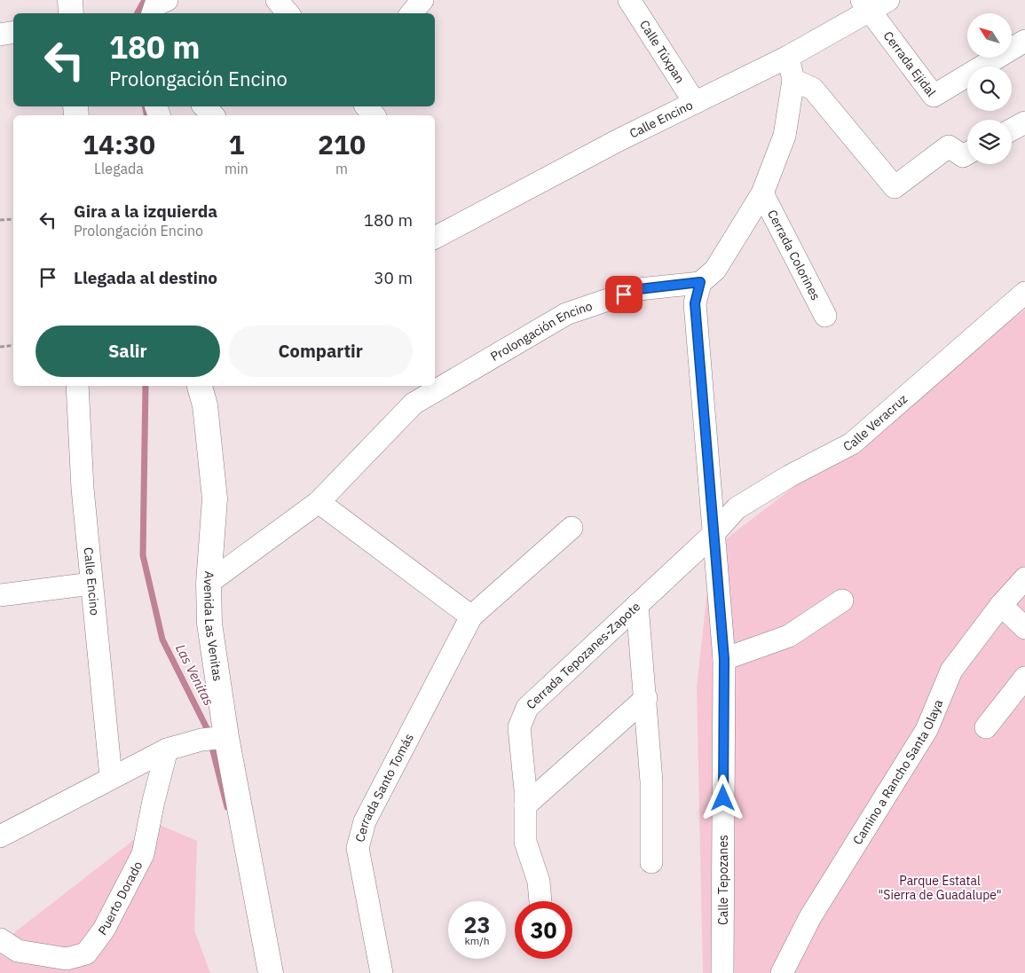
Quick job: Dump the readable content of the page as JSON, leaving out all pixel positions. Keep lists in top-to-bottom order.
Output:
{
  "streets": {
    "main road": ["Avenida Las Venitas"],
    "street": [
      "Calle Túxpan",
      "Cerrada Ejidal",
      "Calle Encino",
      "Cerrada Colorines",
      "Prolongación Encino",
      "Calle Veracruz",
      "Cerrada Tepozanes-Zapote",
      "Camino a Rancho Santa Olaya",
      "Cerrada Santo Tomás",
      "Calle Tepozanes",
      "Puerto Dorado"
    ]
  },
  "crossings": [
    ["Calle Túxpan", "Calle Encino"],
    ["Cerrada Ejidal", "Calle Encino"],
    ["Prolongación Encino", "Avenida Las Venitas"],
    ["Prolongación Encino", "Calle Tepozanes"],
    ["Calle Veracruz", "Cerrada Tepozanes-Zapote"],
    ["Calle Veracruz", "Calle Tepozanes"],
    ["Cerrada Tepozanes-Zapote", "Calle Tepozanes"]
  ],
  "water": ["Las Venitas"],
  "parks": ["Parque Estatal \"Sierra de Guadalupe\""],
  "north": "top left",
  "page": {
    "turn": ["180 m", "Prolongación Encino"],
    "eta": [
      "14:30",
      "Llegada",
      "1",
      "min",
      "210",
      "m"
    ],
    "list": [
      {
        "name": "Gira a la izquierda",
        "note": "Prolongación Encino",
        "value": "180 m"
      },
      {
        "name": "Llegada al destino",
        "value": "30 m"
      }
    ],
    "buttons": ["Salir", "Compartir"],
    "speed": "23 km/h",
    "limit": "30"
  }
}
